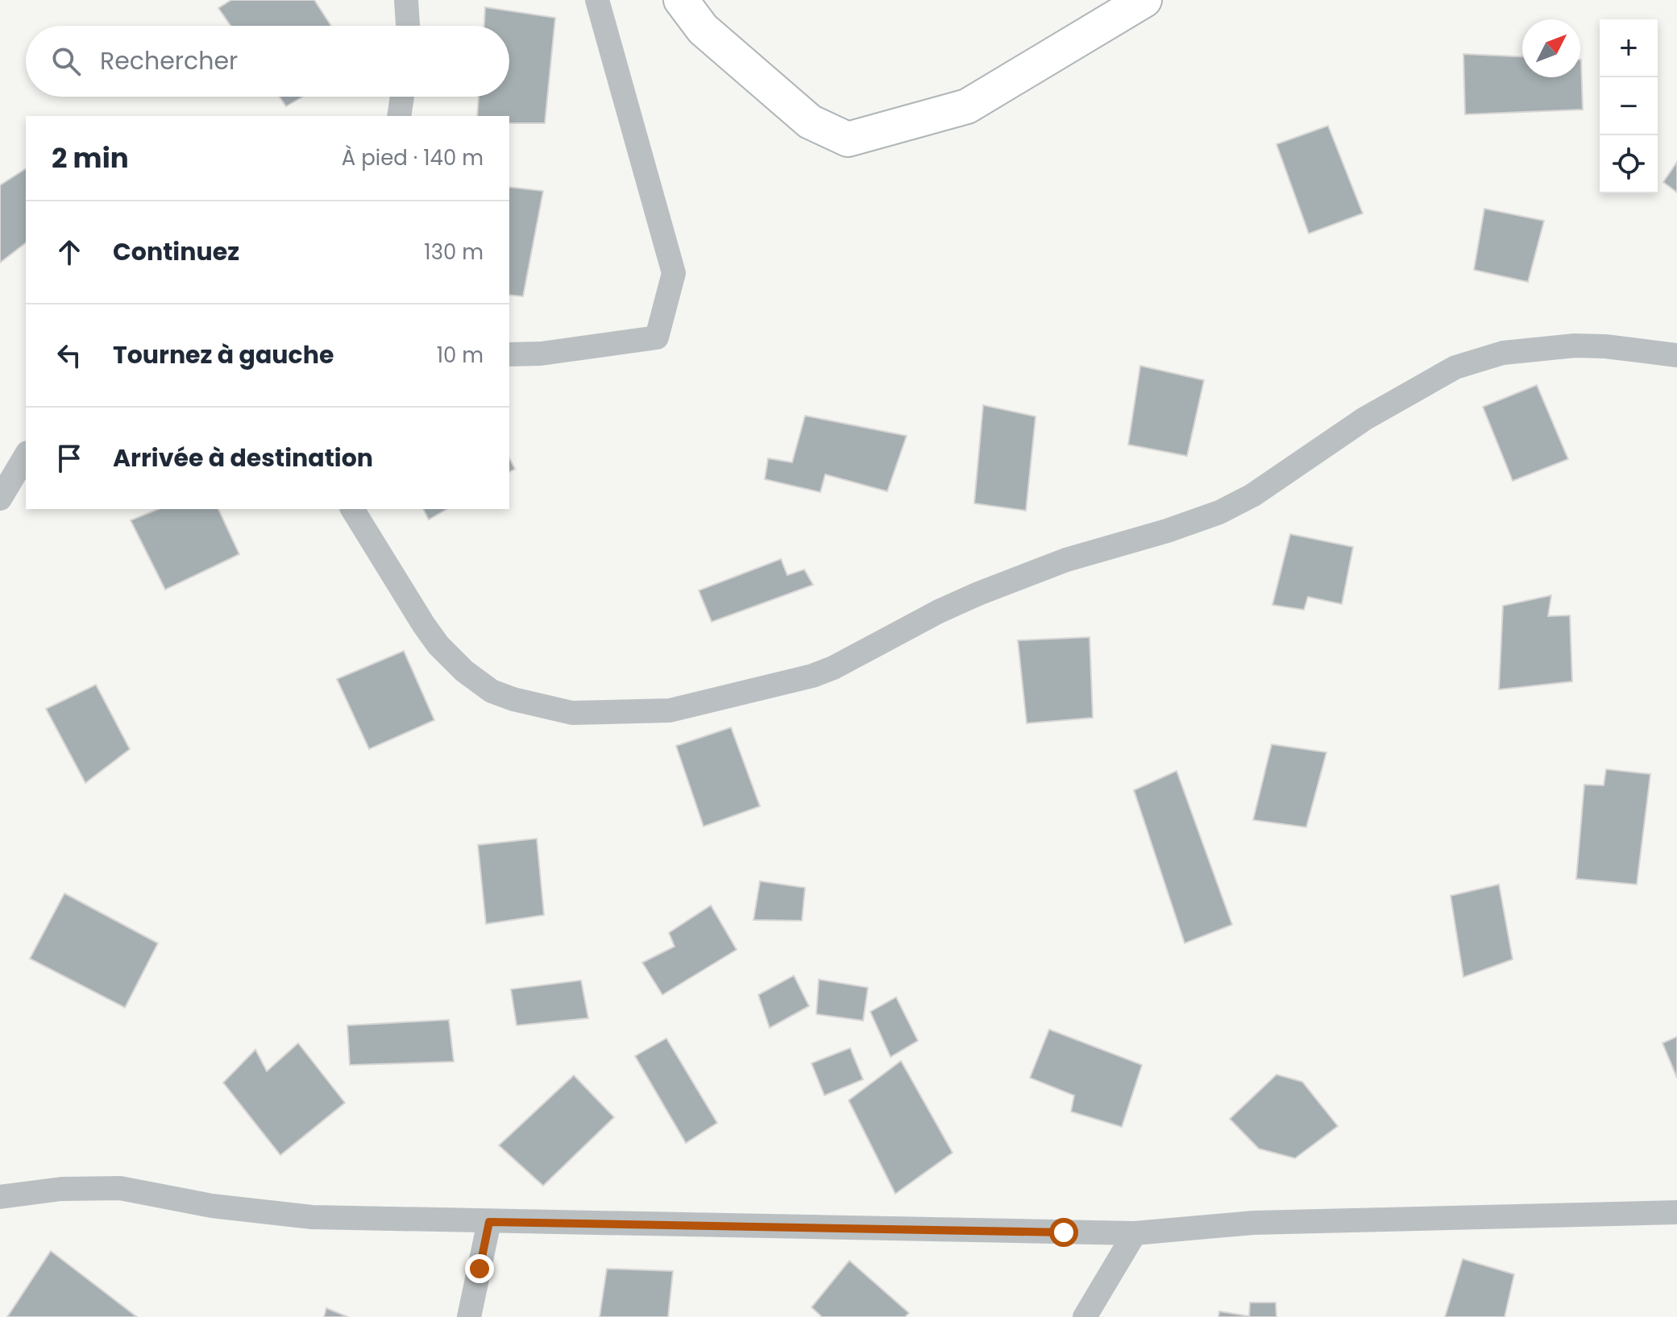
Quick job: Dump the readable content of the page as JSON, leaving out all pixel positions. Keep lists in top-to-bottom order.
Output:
{
  "north": "top right",
  "page": {
    "map_buttons": ["+", "−"],
    "search": "Rechercher",
    "heading": ["2 min", "À pied · 140 m"],
    "list": [
      ["Continuez", "130 m"],
      ["Tournez à gauche", "10 m"],
      "Arrivée à destination"
    ]
  }
}
